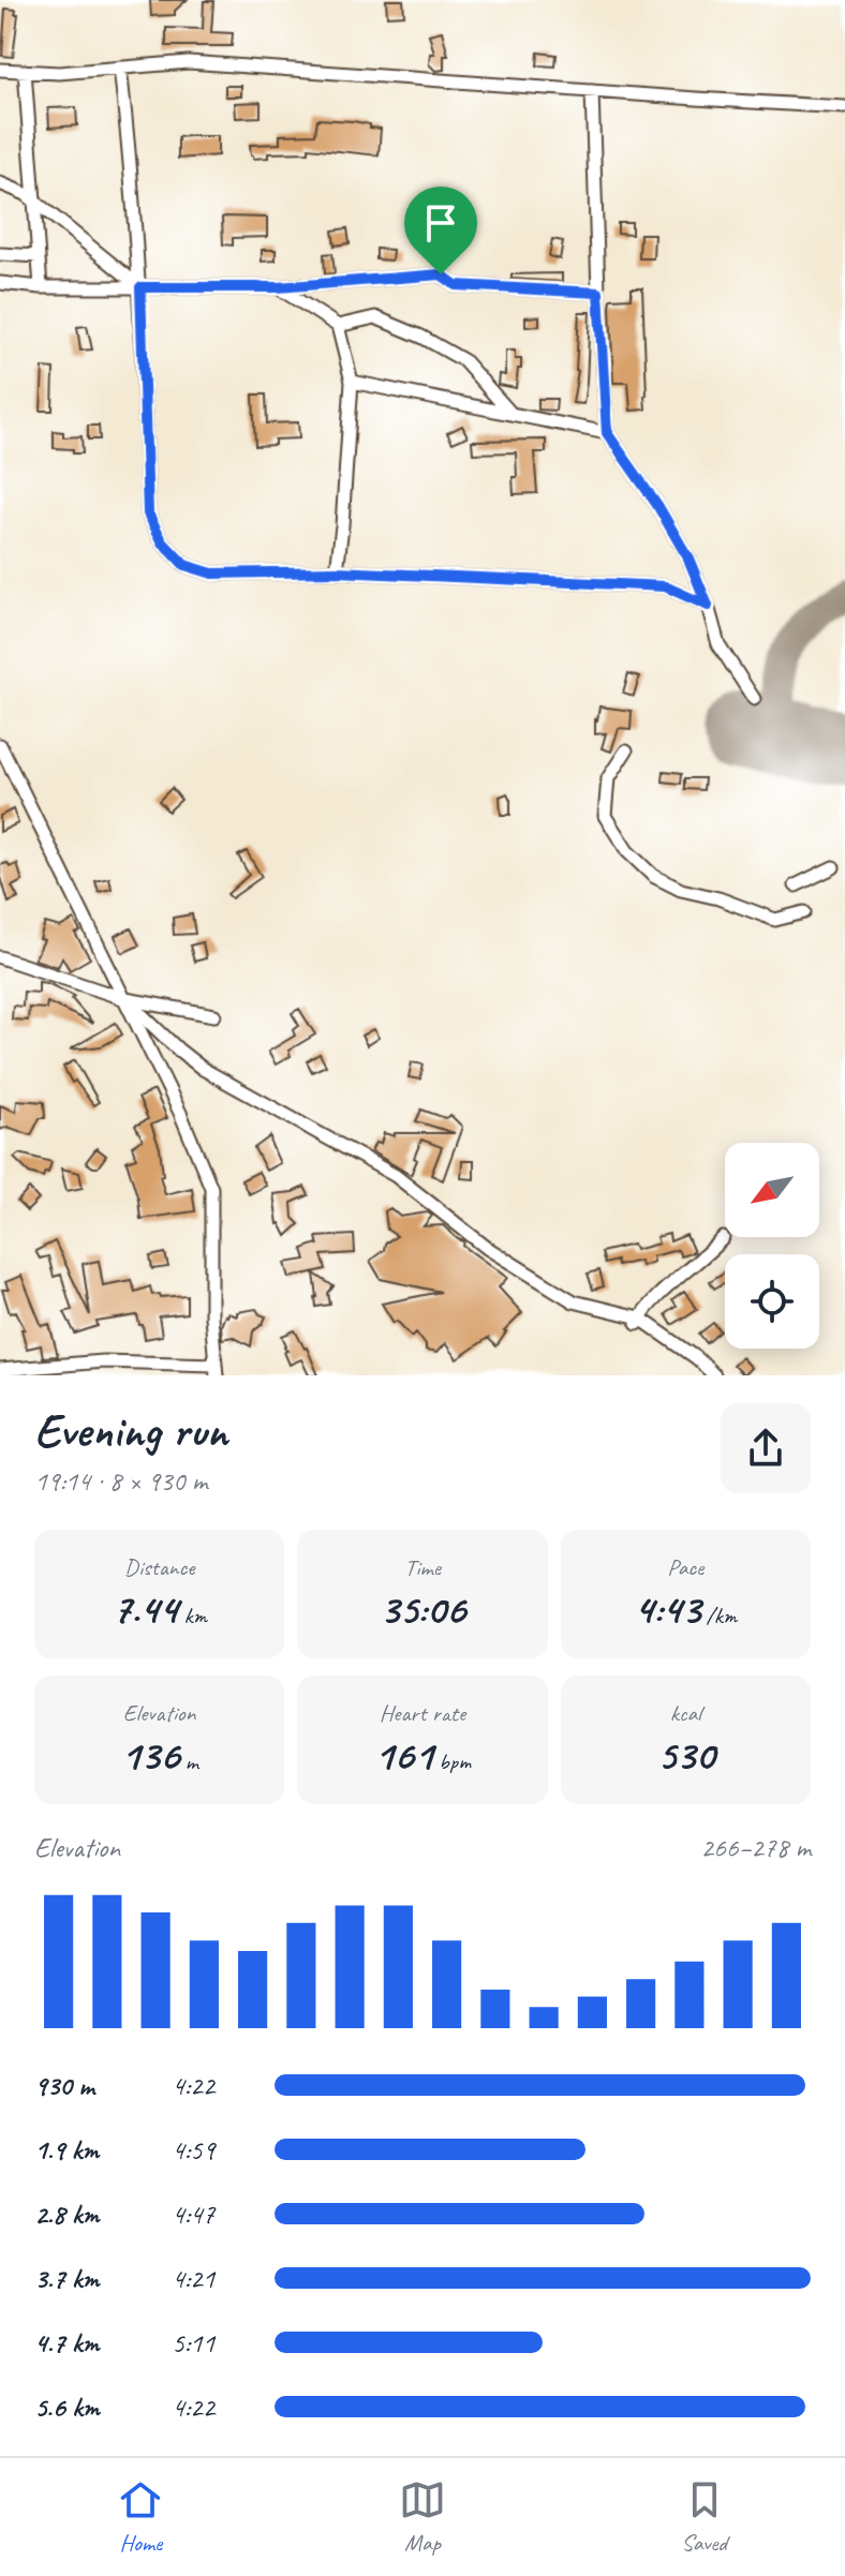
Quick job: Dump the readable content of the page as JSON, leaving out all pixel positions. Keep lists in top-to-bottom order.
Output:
{
  "north": "bottom left",
  "page": {
    "heading": ["Evening run", "19:14 · 8 × 930 m"],
    "stats": [
      ["Distance", "7.44 km"],
      ["Time", "35:06"],
      ["Pace", "4:43 /km"],
      ["Elevation", "136 m"],
      ["Heart rate", "161 bpm"],
      ["kcal", "530"]
    ],
    "chart": ["Elevation", "266–278 m"],
    "list": [
      {
        "name": "930 m",
        "note": "4:22"
      },
      {
        "name": "1.9 km",
        "note": "4:59"
      },
      {
        "name": "2.8 km",
        "note": "4:47"
      },
      {
        "name": "3.7 km",
        "note": "4:21"
      },
      {
        "name": "4.7 km",
        "note": "5:11"
      },
      {
        "name": "5.6 km",
        "note": "4:22"
      }
    ],
    "tabs": ["Home", "Map", "Saved"]
  }
}
